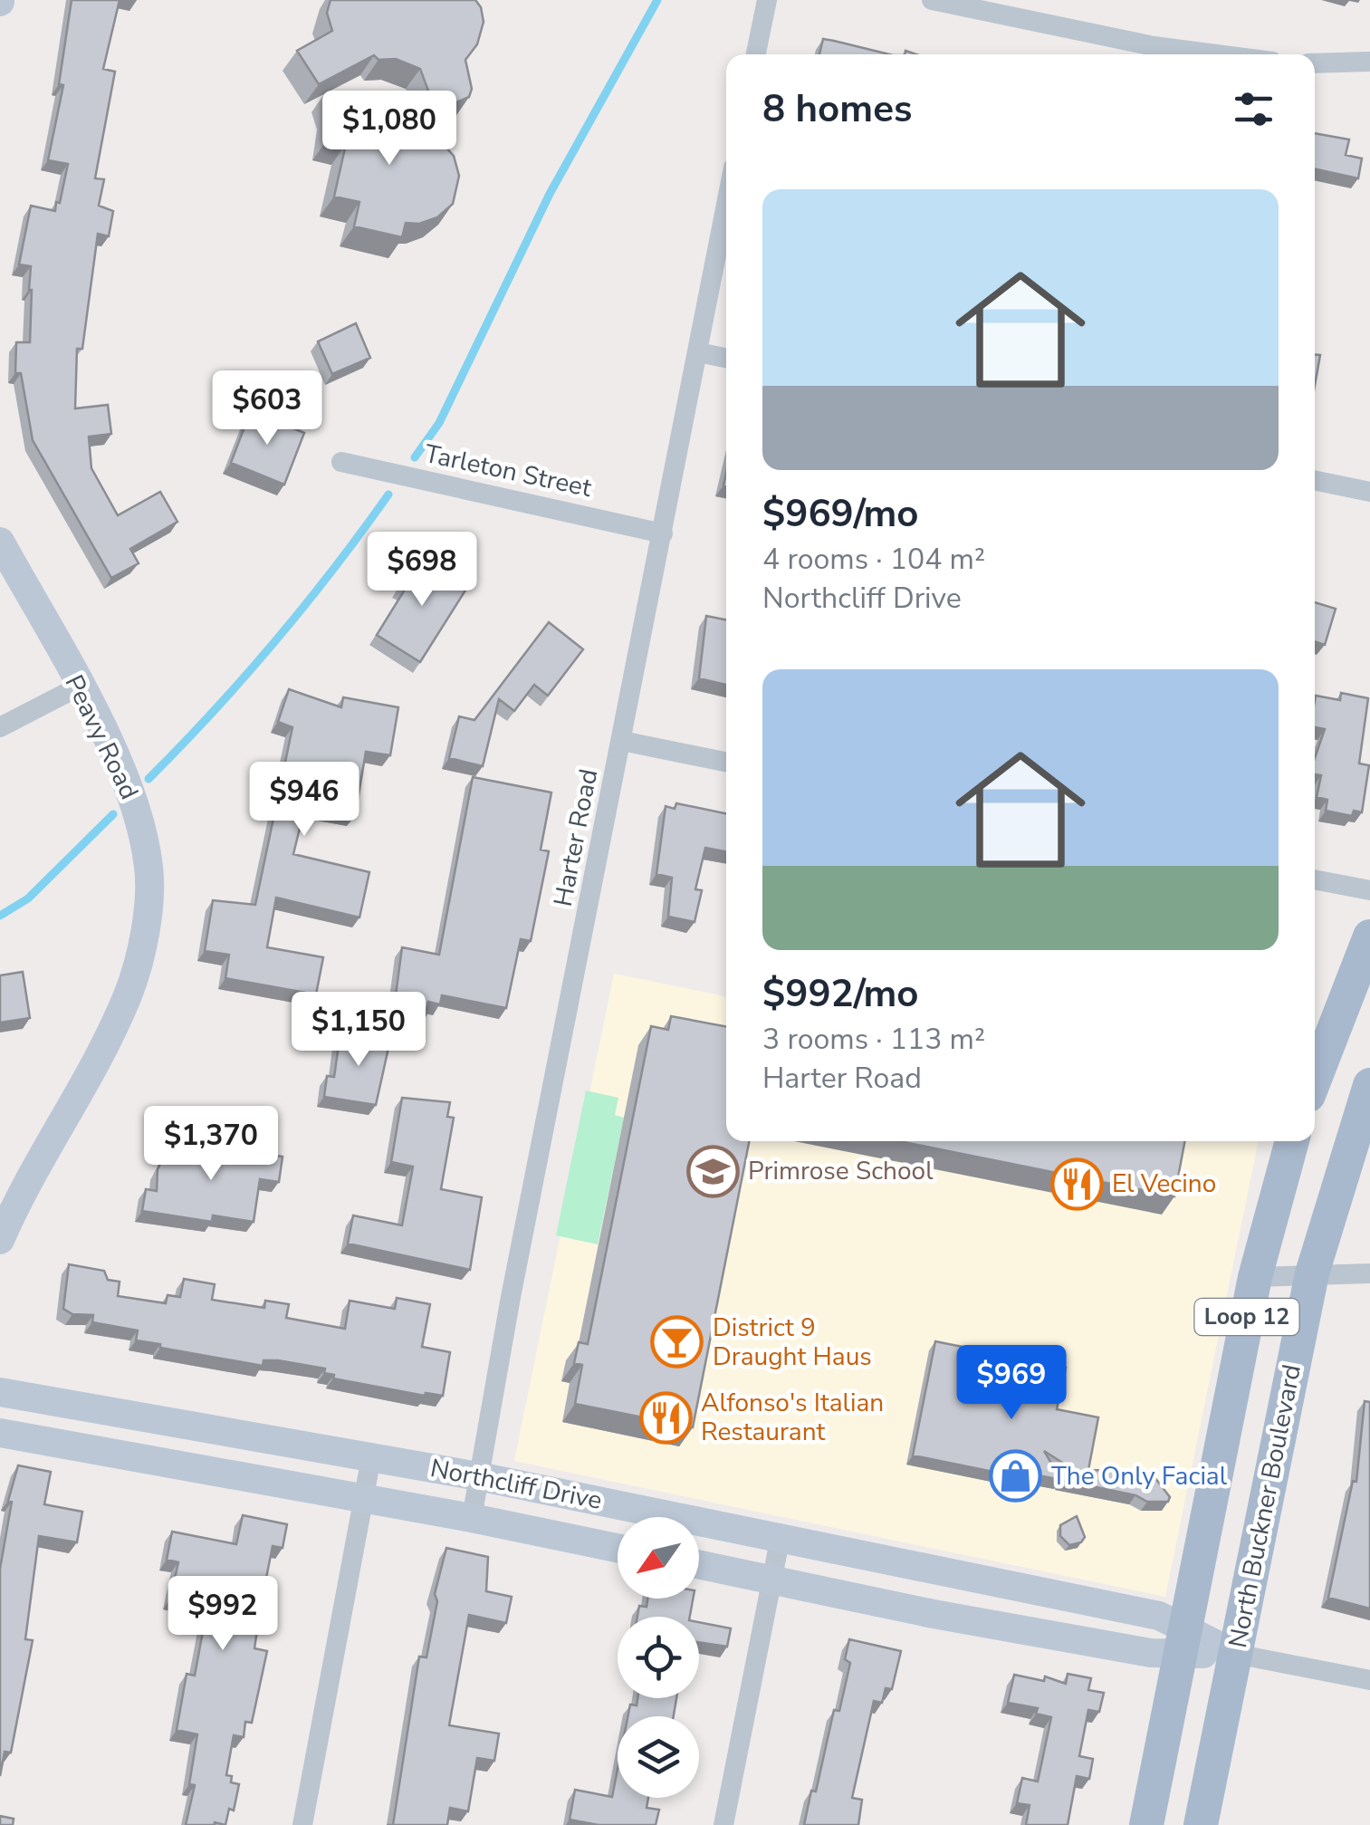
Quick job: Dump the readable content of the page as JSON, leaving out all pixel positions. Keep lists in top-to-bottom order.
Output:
{
  "streets": {
    "main road": ["Loop 12", "North Buckner Boulevard"],
    "street": [
      "Tarleton Street",
      "Peavy Road",
      "Harter Road",
      "Northcliff Drive"
    ]
  },
  "crossings": [
    ["Tarleton Street", "Harter Road"],
    ["Harter Road", "Northcliff Drive"],
    ["Loop 12", "Northcliff Drive"],
    ["Northcliff Drive", "North Buckner Boulevard"]
  ],
  "places": {
    "school or university": ["Primrose School"],
    "restaurant": ["El Vecino", "Alfonso's Italian Restaurant"],
    "bar": ["District 9 Draught Haus"],
    "shop": ["The Only Facial"]
  },
  "north": "bottom left",
  "page": {
    "heading": "8 homes",
    "price": [
      "$1,080",
      "$603",
      "$698",
      "$946",
      "$1,150",
      "$1,370",
      "$969",
      "$992"
    ],
    "list": [
      {
        "name": "$969/mo",
        "note": "4 rooms · 104 m² · Northcliff Drive"
      },
      {
        "name": "$992/mo",
        "note": "3 rooms · 113 m² · Harter Road"
      }
    ]
  }
}
